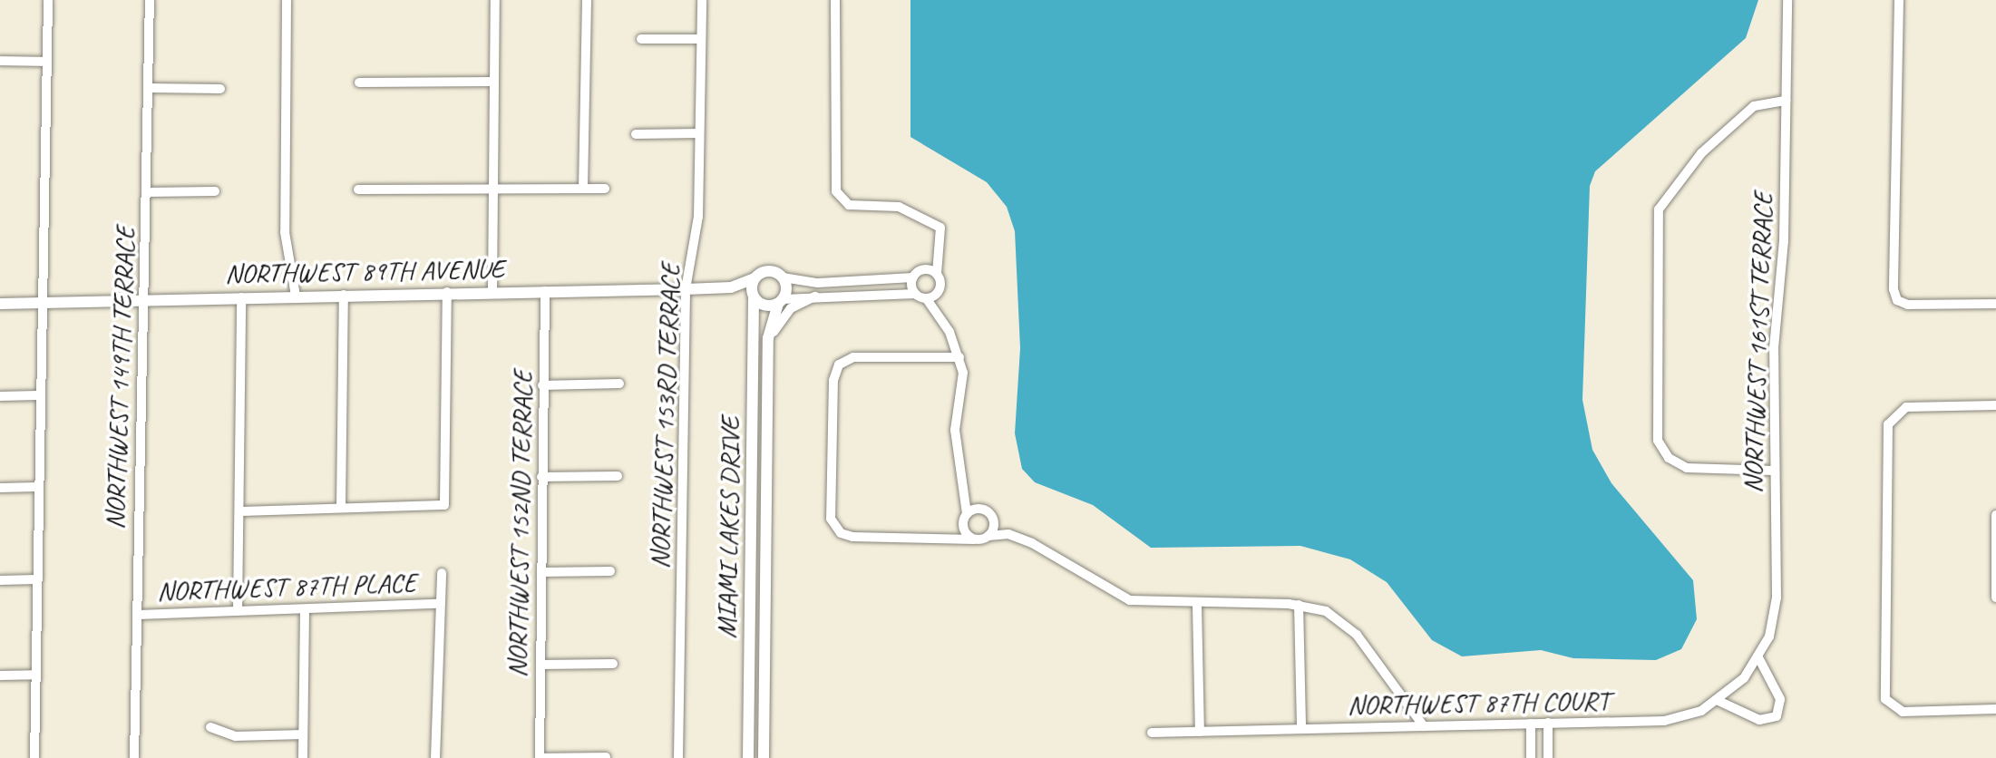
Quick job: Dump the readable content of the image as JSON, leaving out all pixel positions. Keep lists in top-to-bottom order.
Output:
{
  "streets": {
    "street": [
      "NORTHWEST 89TH AVENUE",
      "NORTHWEST 161ST TERRACE",
      "NORTHWEST 149TH TERRACE",
      "NORTHWEST 153RD TERRACE",
      "NORTHWEST 152ND TERRACE",
      "MIAMI LAKES DRIVE",
      "NORTHWEST 87TH PLACE",
      "NORTHWEST 87TH COURT"
    ]
  },
  "crossings": [
    ["NORTHWEST 89TH AVENUE", "NORTHWEST 149TH TERRACE"],
    ["NORTHWEST 89TH AVENUE", "NORTHWEST 153RD TERRACE"],
    ["NORTHWEST 89TH AVENUE", "NORTHWEST 152ND TERRACE"],
    ["NORTHWEST 89TH AVENUE", "MIAMI LAKES DRIVE"],
    ["NORTHWEST 161ST TERRACE", "NORTHWEST 87TH COURT"],
    ["NORTHWEST 149TH TERRACE", "NORTHWEST 87TH PLACE"]
  ]
}
